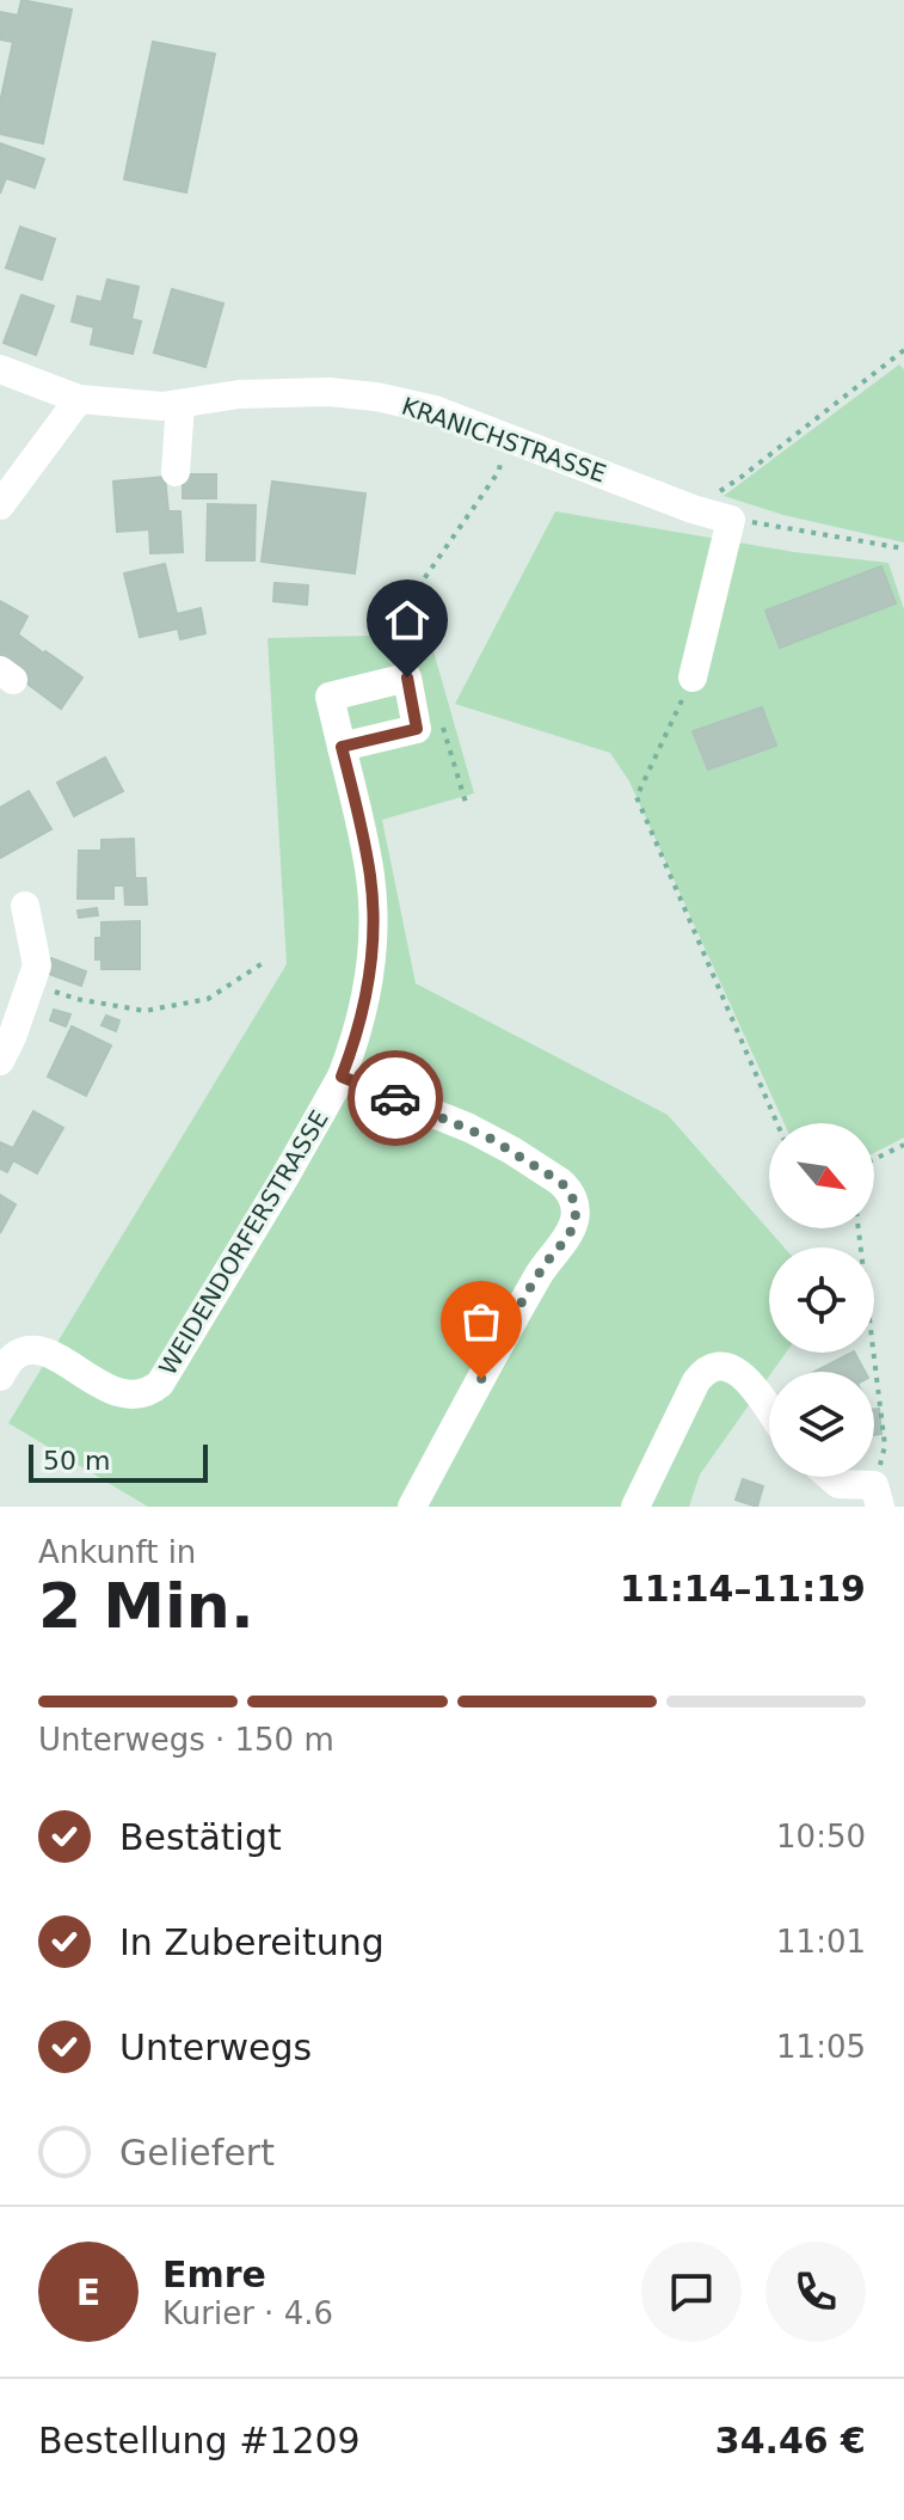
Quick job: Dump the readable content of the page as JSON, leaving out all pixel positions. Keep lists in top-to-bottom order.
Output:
{
  "streets": {
    "street": ["KRANICHSTRASSE", "WEIDENDORFERSTRASSE"]
  },
  "scale_bar": "50 m",
  "north": "bottom right",
  "page": {
    "scale": "50 m",
    "heading": ["2 Min.", "Ankunft in", "11:14–11:19"],
    "panel": [
      "Emre",
      "Kurier · 4.6",
      "Bestellung #1209",
      "34.46 €"
    ],
    "bar": "Unterwegs · 150 m",
    "list": [
      ["Bestätigt", "10:50"],
      ["In Zubereitung", "11:01"],
      ["Unterwegs", "11:05"],
      "Geliefert"
    ],
    "round": "E"
  }
}
